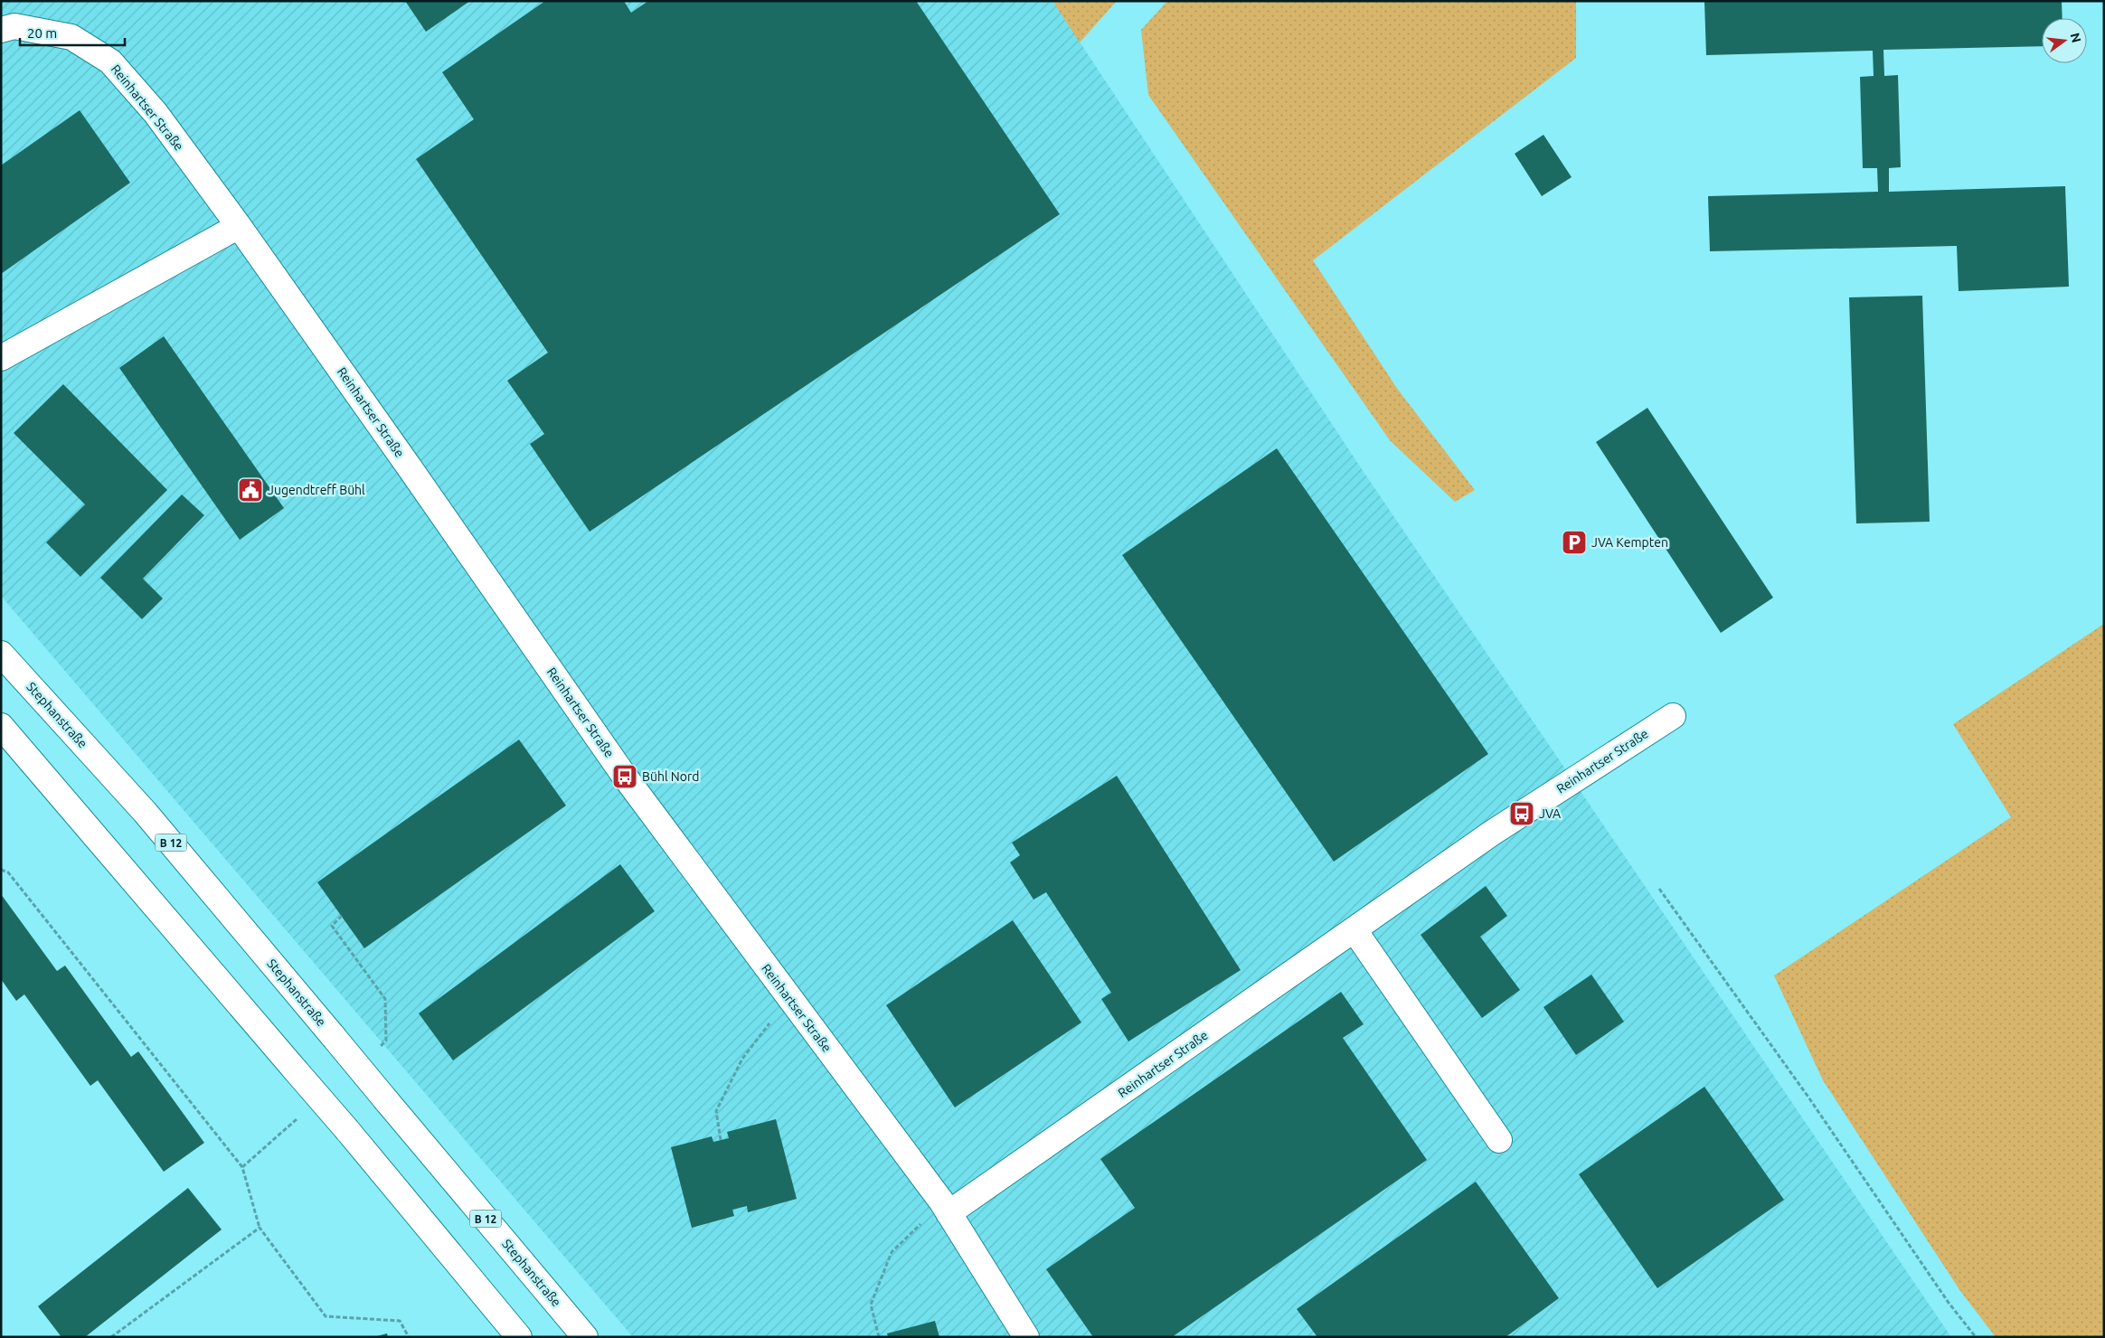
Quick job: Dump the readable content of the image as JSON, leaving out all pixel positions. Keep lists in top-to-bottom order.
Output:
{
  "streets": {
    "street": ["Reinhartser Straße", "Stephanstraße", "B 12"]
  },
  "places": {
    "public building": ["Jugendtreff Bühl"],
    "parking": ["JVA Kempten"],
    "bus stop": ["Bühl Nord", "JVA"]
  },
  "scale_bar": "20 m",
  "north": "right"
}
